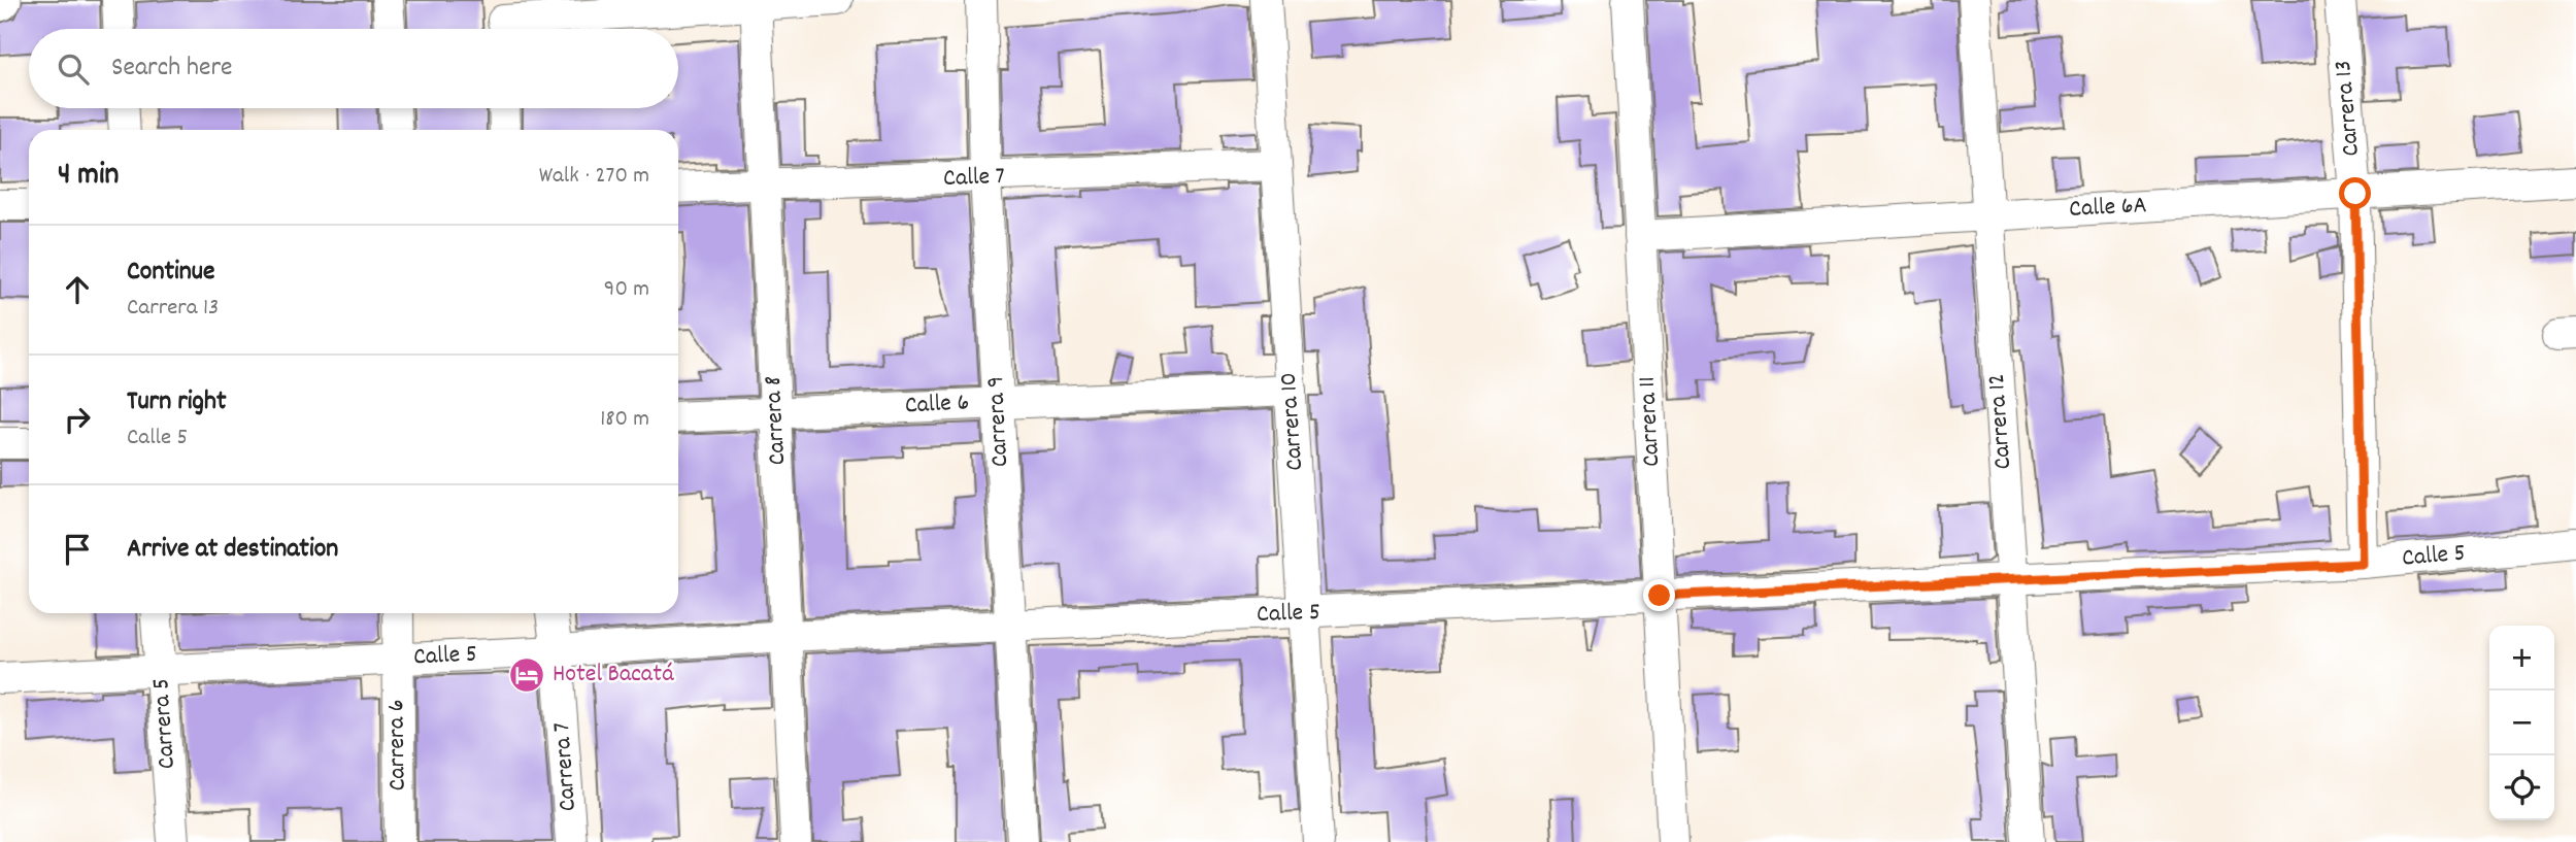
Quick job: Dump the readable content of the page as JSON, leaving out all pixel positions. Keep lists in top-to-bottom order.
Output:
{
  "streets": {
    "street": [
      "Carrera 13",
      "Calle 7",
      "Calle 6A",
      "Calle 6",
      "Carrera 8",
      "Carrera 9",
      "Carrera 10",
      "Carrera 11",
      "Carrera 12",
      "Calle 5",
      "Carrera 5",
      "Carrera 6",
      "Carrera 7"
    ]
  },
  "crossings": [
    ["Carrera 13", "Calle 6A"],
    ["Carrera 13", "Calle 5"],
    ["Calle 7", "Carrera 8"],
    ["Calle 7", "Carrera 9"],
    ["Calle 7", "Carrera 10"],
    ["Calle 6A", "Carrera 11"],
    ["Calle 6A", "Carrera 12"],
    ["Calle 6", "Carrera 8"],
    ["Calle 6", "Carrera 9"],
    ["Calle 6", "Carrera 10"],
    ["Carrera 8", "Calle 5"],
    ["Carrera 9", "Calle 5"],
    ["Carrera 10", "Calle 5"],
    ["Carrera 11", "Calle 5"],
    ["Carrera 12", "Calle 5"],
    ["Calle 5", "Carrera 5"],
    ["Calle 5", "Carrera 6"],
    ["Calle 5", "Carrera 7"]
  ],
  "places": {
    "hotel": ["Hotel Bacatá"]
  },
  "page": {
    "search": "Search here",
    "heading": ["4 min", "Walk · 270 m"],
    "list": [
      ["Continue", "Carrera 13", "90 m"],
      ["Turn right", "Calle 5", "180 m"],
      "Arrive at destination"
    ],
    "map_buttons": ["+", "−"]
  }
}
